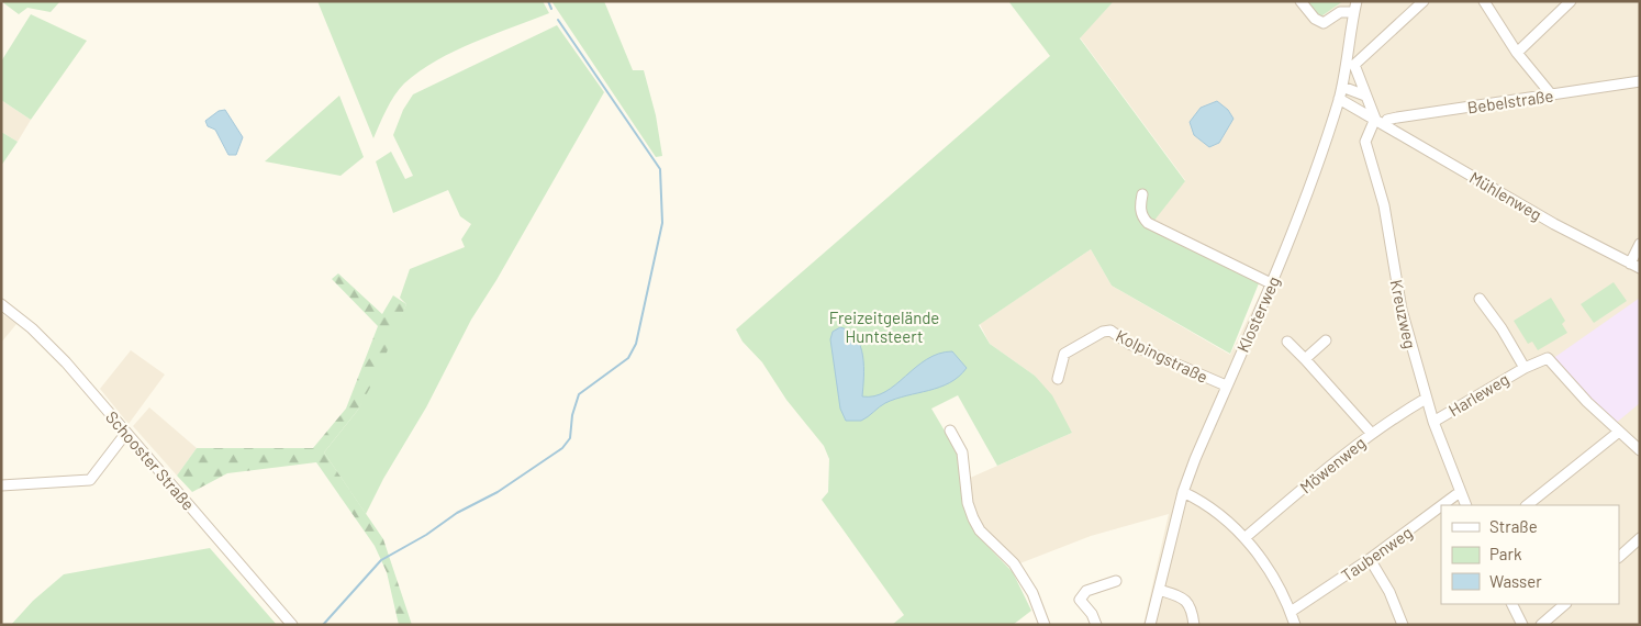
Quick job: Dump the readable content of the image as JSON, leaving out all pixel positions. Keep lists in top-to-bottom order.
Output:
{
  "streets": {
    "street": [
      "Bebelstraße",
      "Mühlenweg",
      "Klosterweg",
      "Kreuzweg",
      "Kolpingstraße",
      "Harleweg",
      "Schooster Straße",
      "Möwenweg",
      "Taubenweg"
    ]
  },
  "crossings": [
    ["Bebelstraße", "Mühlenweg"],
    ["Bebelstraße", "Kreuzweg"],
    ["Mühlenweg", "Klosterweg"],
    ["Mühlenweg", "Kreuzweg"],
    ["Klosterweg", "Kolpingstraße"],
    ["Kreuzweg", "Harleweg"],
    ["Kreuzweg", "Möwenweg"],
    ["Kreuzweg", "Taubenweg"]
  ],
  "parks": ["Freizeitgelände Huntsteert"],
  "legend": ["Straße", "Park", "Wasser"]
}
